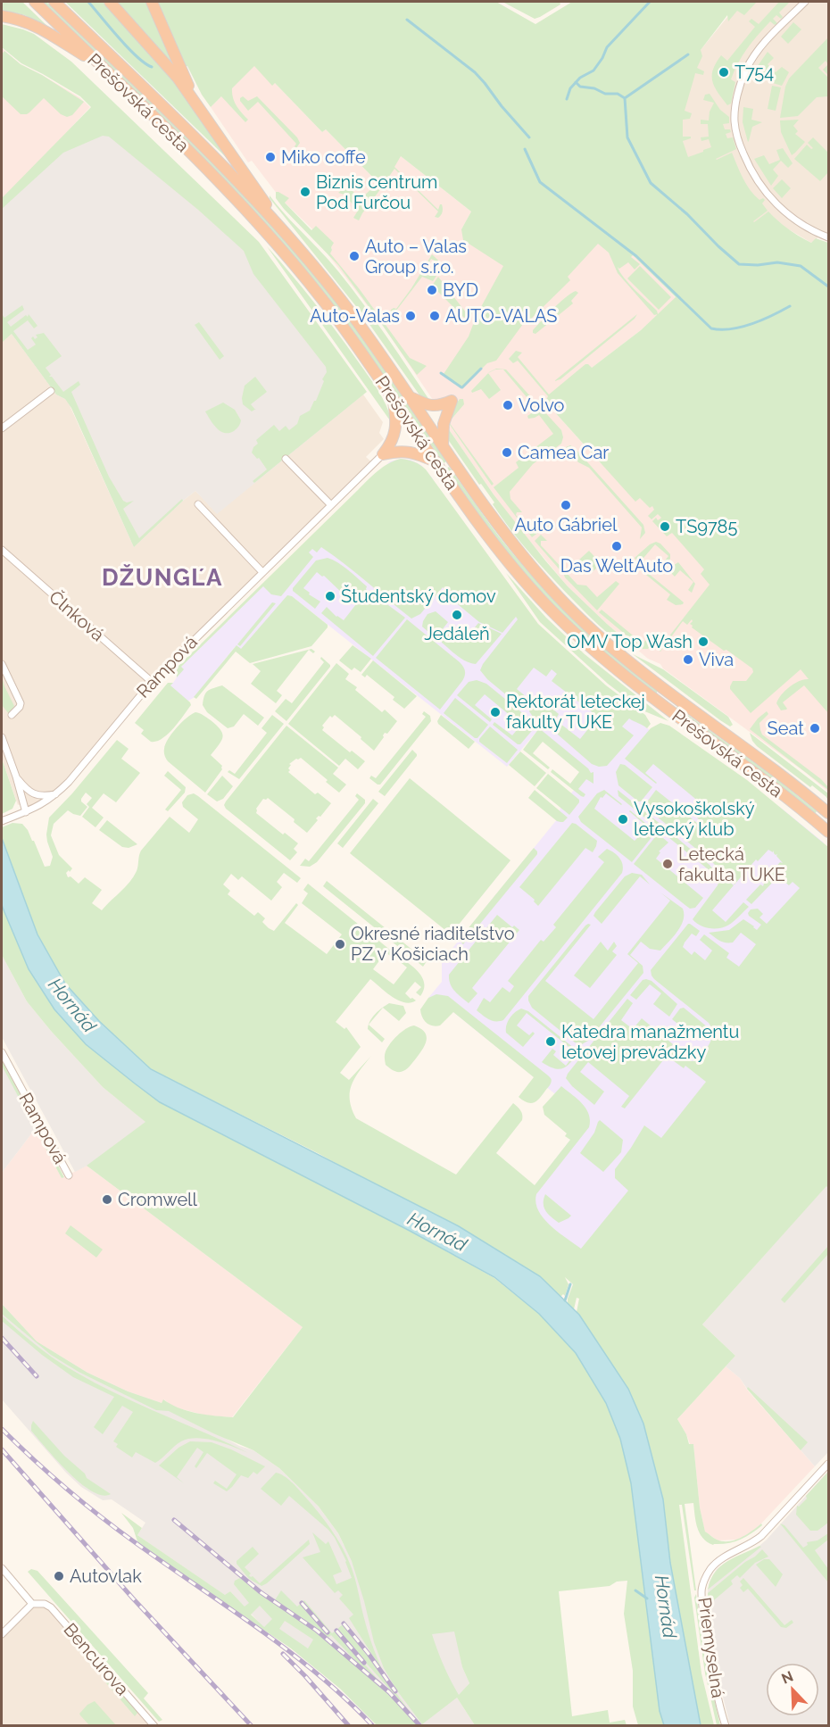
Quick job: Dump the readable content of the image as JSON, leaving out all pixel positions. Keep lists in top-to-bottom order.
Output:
{
  "streets": {
    "highway": ["Prešovská cesta"],
    "street": [
      "Člnková",
      "Rampová",
      "Priemyselná",
      "Bencúrova"
    ]
  },
  "crossings": [
    ["Člnková", "Rampová"]
  ],
  "districts": ["DŽUNGĽA"],
  "water": ["Hornád"],
  "places": [
    "T754",
    "Miko coffe",
    "Biznis centrum Pod Furčou",
    "Auto – Valas Group s.r.o.",
    "BYD",
    "Auto-Valas",
    "AUTO-VALAS",
    "Volvo",
    "Camea Car",
    "Auto Gábriel",
    "TS9785",
    "Das WeltAuto",
    "Študentský domov",
    "Jedáleň",
    "OMV Top Wash",
    "Viva",
    "Rektorát leteckej fakulty TUKE",
    "Seat",
    "Vysokoškolský letecký klub",
    "Letecká fakulta TUKE",
    "Okresné riaditeľstvo PZ v Košiciach",
    "Katedra manažmentu letovej prevádzky",
    "Cromwell",
    "Autovlak"
  ],
  "north": "top left"
}
